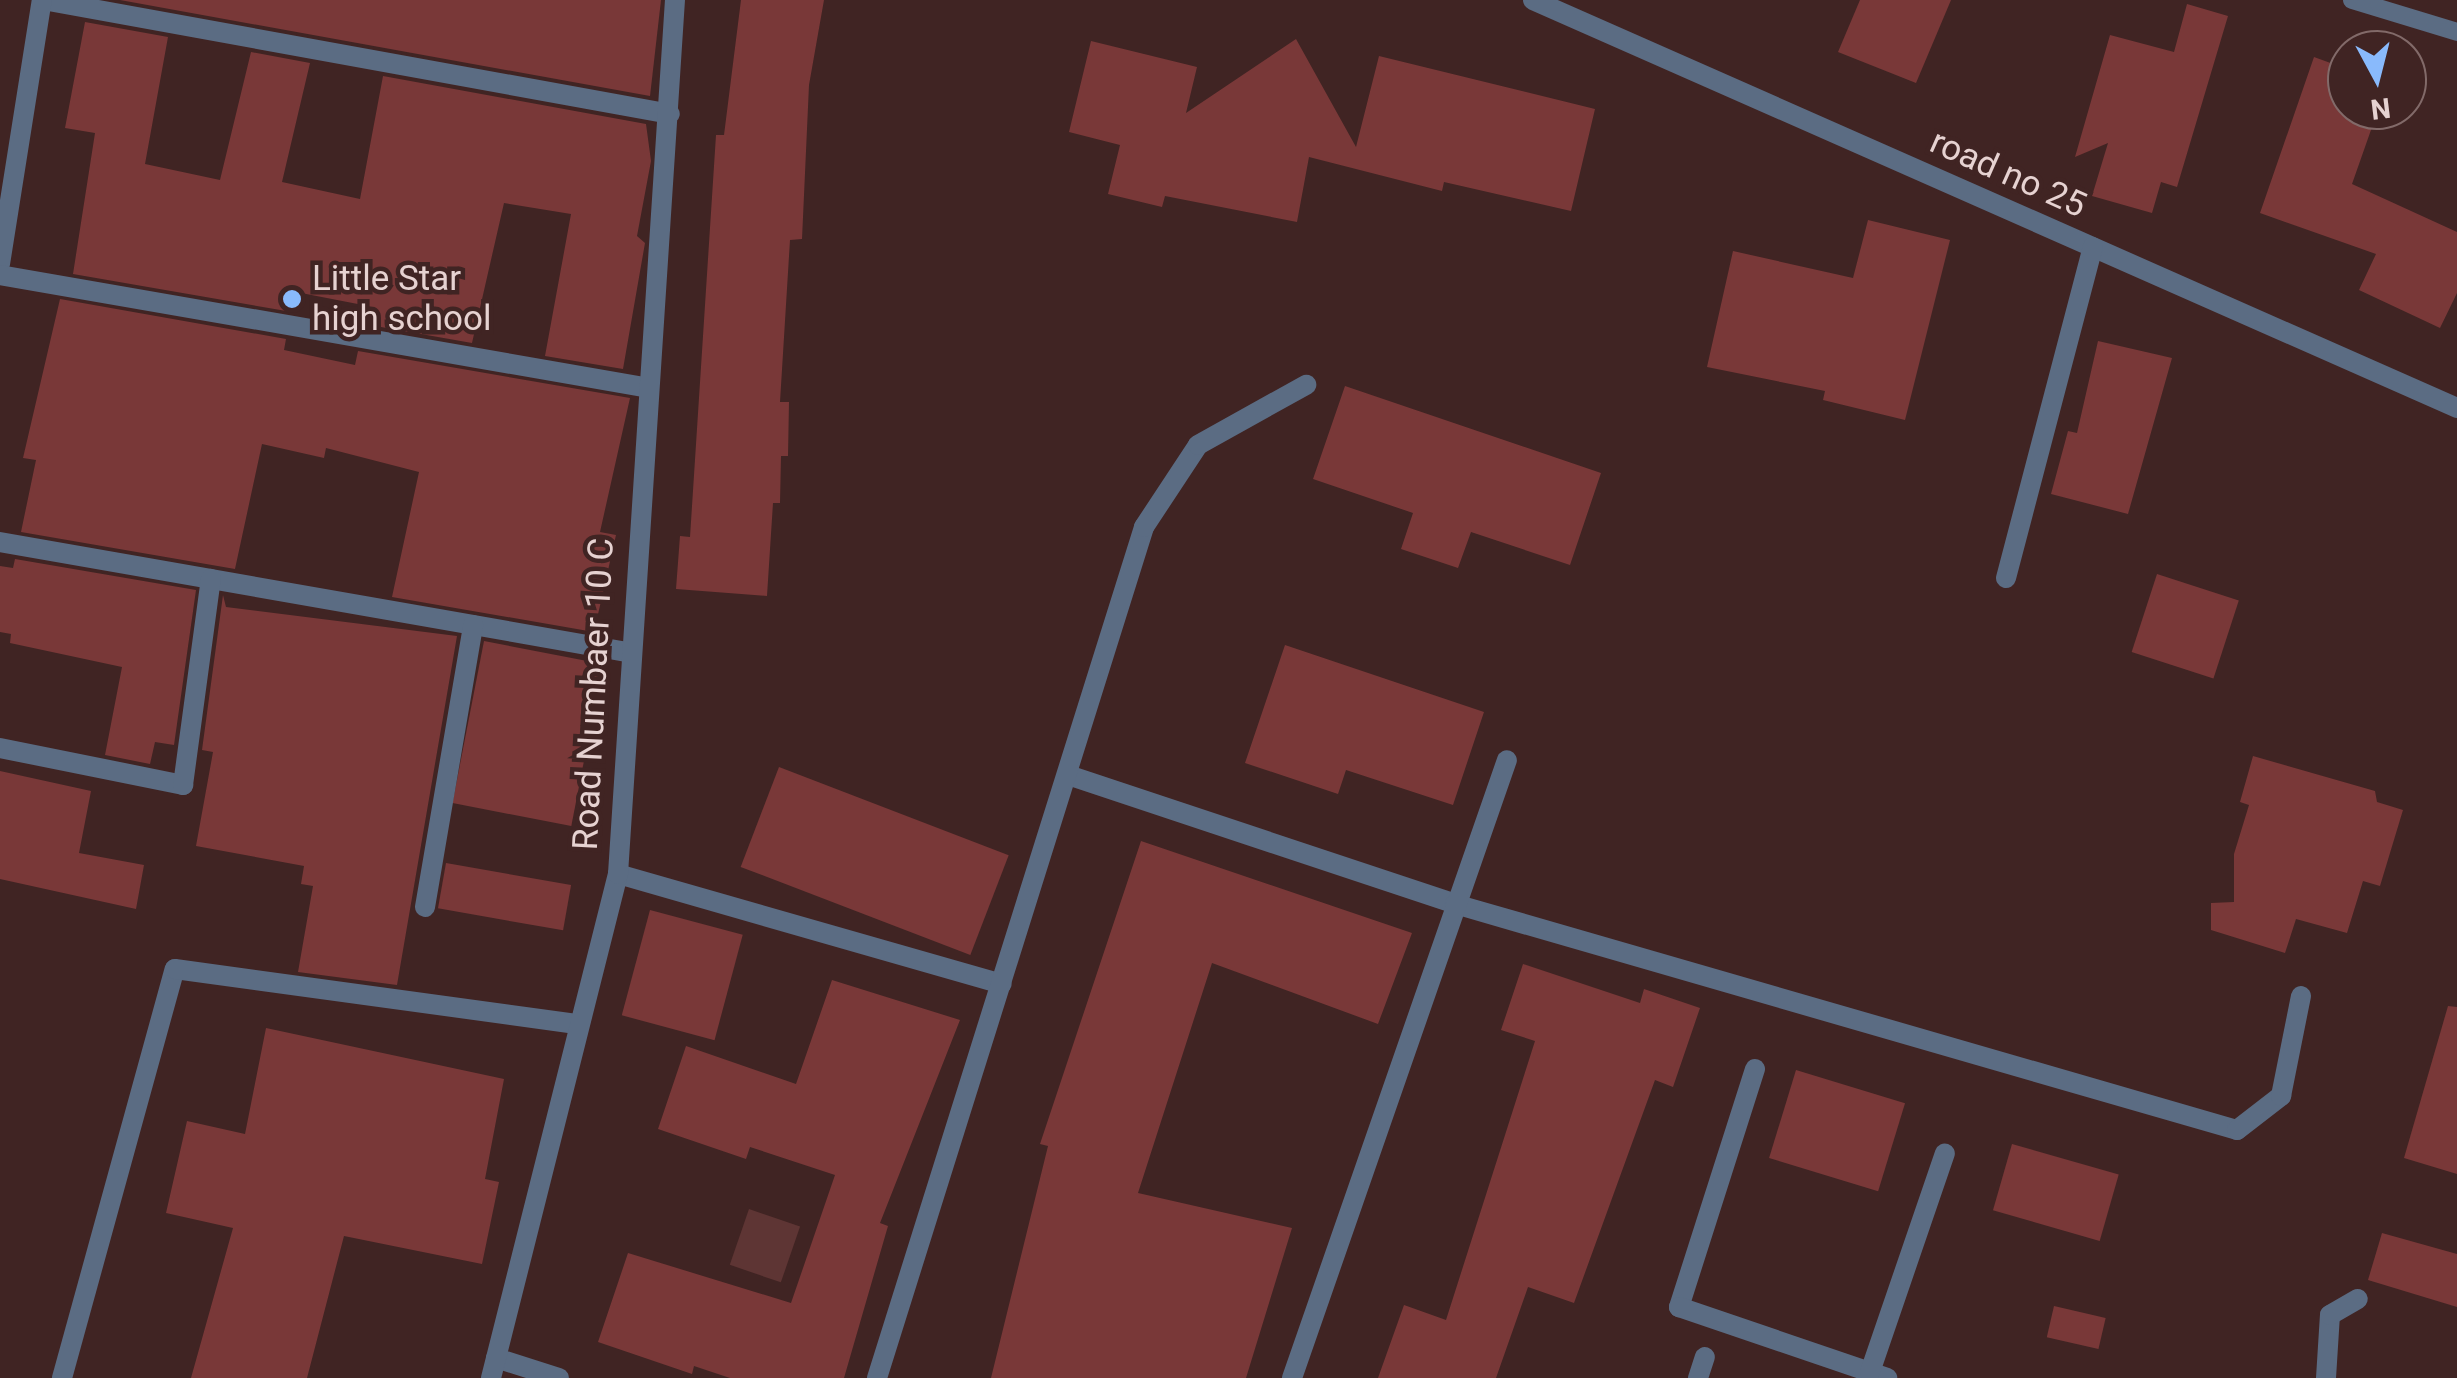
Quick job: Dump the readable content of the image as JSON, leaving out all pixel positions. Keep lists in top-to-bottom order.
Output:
{
  "streets": {
    "street": ["road no 25", "Road Numbaer 10 C"]
  },
  "places": ["Little Star high school"],
  "north": "bottom"
}
